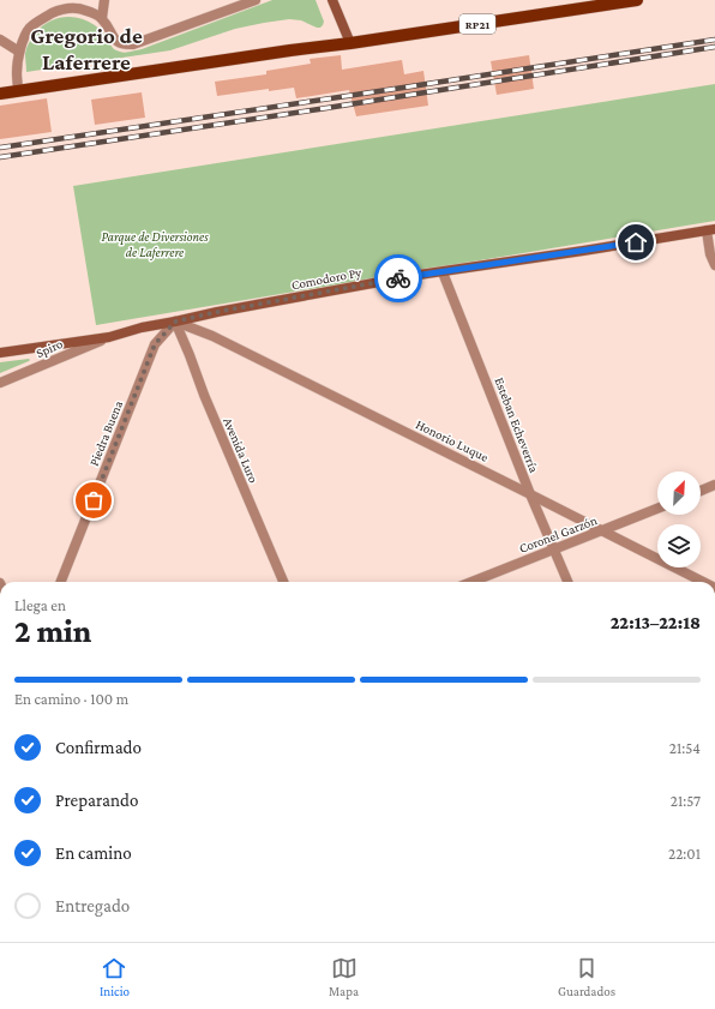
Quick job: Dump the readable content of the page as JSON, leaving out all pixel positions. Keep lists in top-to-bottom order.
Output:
{
  "streets": {
    "main road": ["RP21", "Comodoro Py"],
    "street": [
      "Spiro",
      "Esteban Echeverría",
      "Piedra Buena",
      "Honorio Luque",
      "Avenida Luro",
      "Coronel Garzón"
    ]
  },
  "crossings": [
    ["Comodoro Py", "Spiro"],
    ["Comodoro Py", "Esteban Echeverría"],
    ["Comodoro Py", "Piedra Buena"],
    ["Comodoro Py", "Honorio Luque"],
    ["Comodoro Py", "Avenida Luro"],
    ["Esteban Echeverría", "Honorio Luque"],
    ["Esteban Echeverría", "Coronel Garzón"],
    ["Piedra Buena", "Honorio Luque"],
    ["Piedra Buena", "Avenida Luro"],
    ["Honorio Luque", "Avenida Luro"],
    ["Honorio Luque", "Coronel Garzón"]
  ],
  "districts": ["Gregorio de Laferrere"],
  "parks": ["Parque de Diversiones de Laferrere"],
  "north": "top right",
  "page": {
    "heading": ["2 min", "Llega en", "22:13–22:18"],
    "bar": "En camino · 100 m",
    "list": [
      ["Confirmado", "21:54"],
      ["Preparando", "21:57"],
      ["En camino", "22:01"],
      "Entregado"
    ],
    "tabs": ["Inicio", "Mapa", "Guardados"]
  }
}
